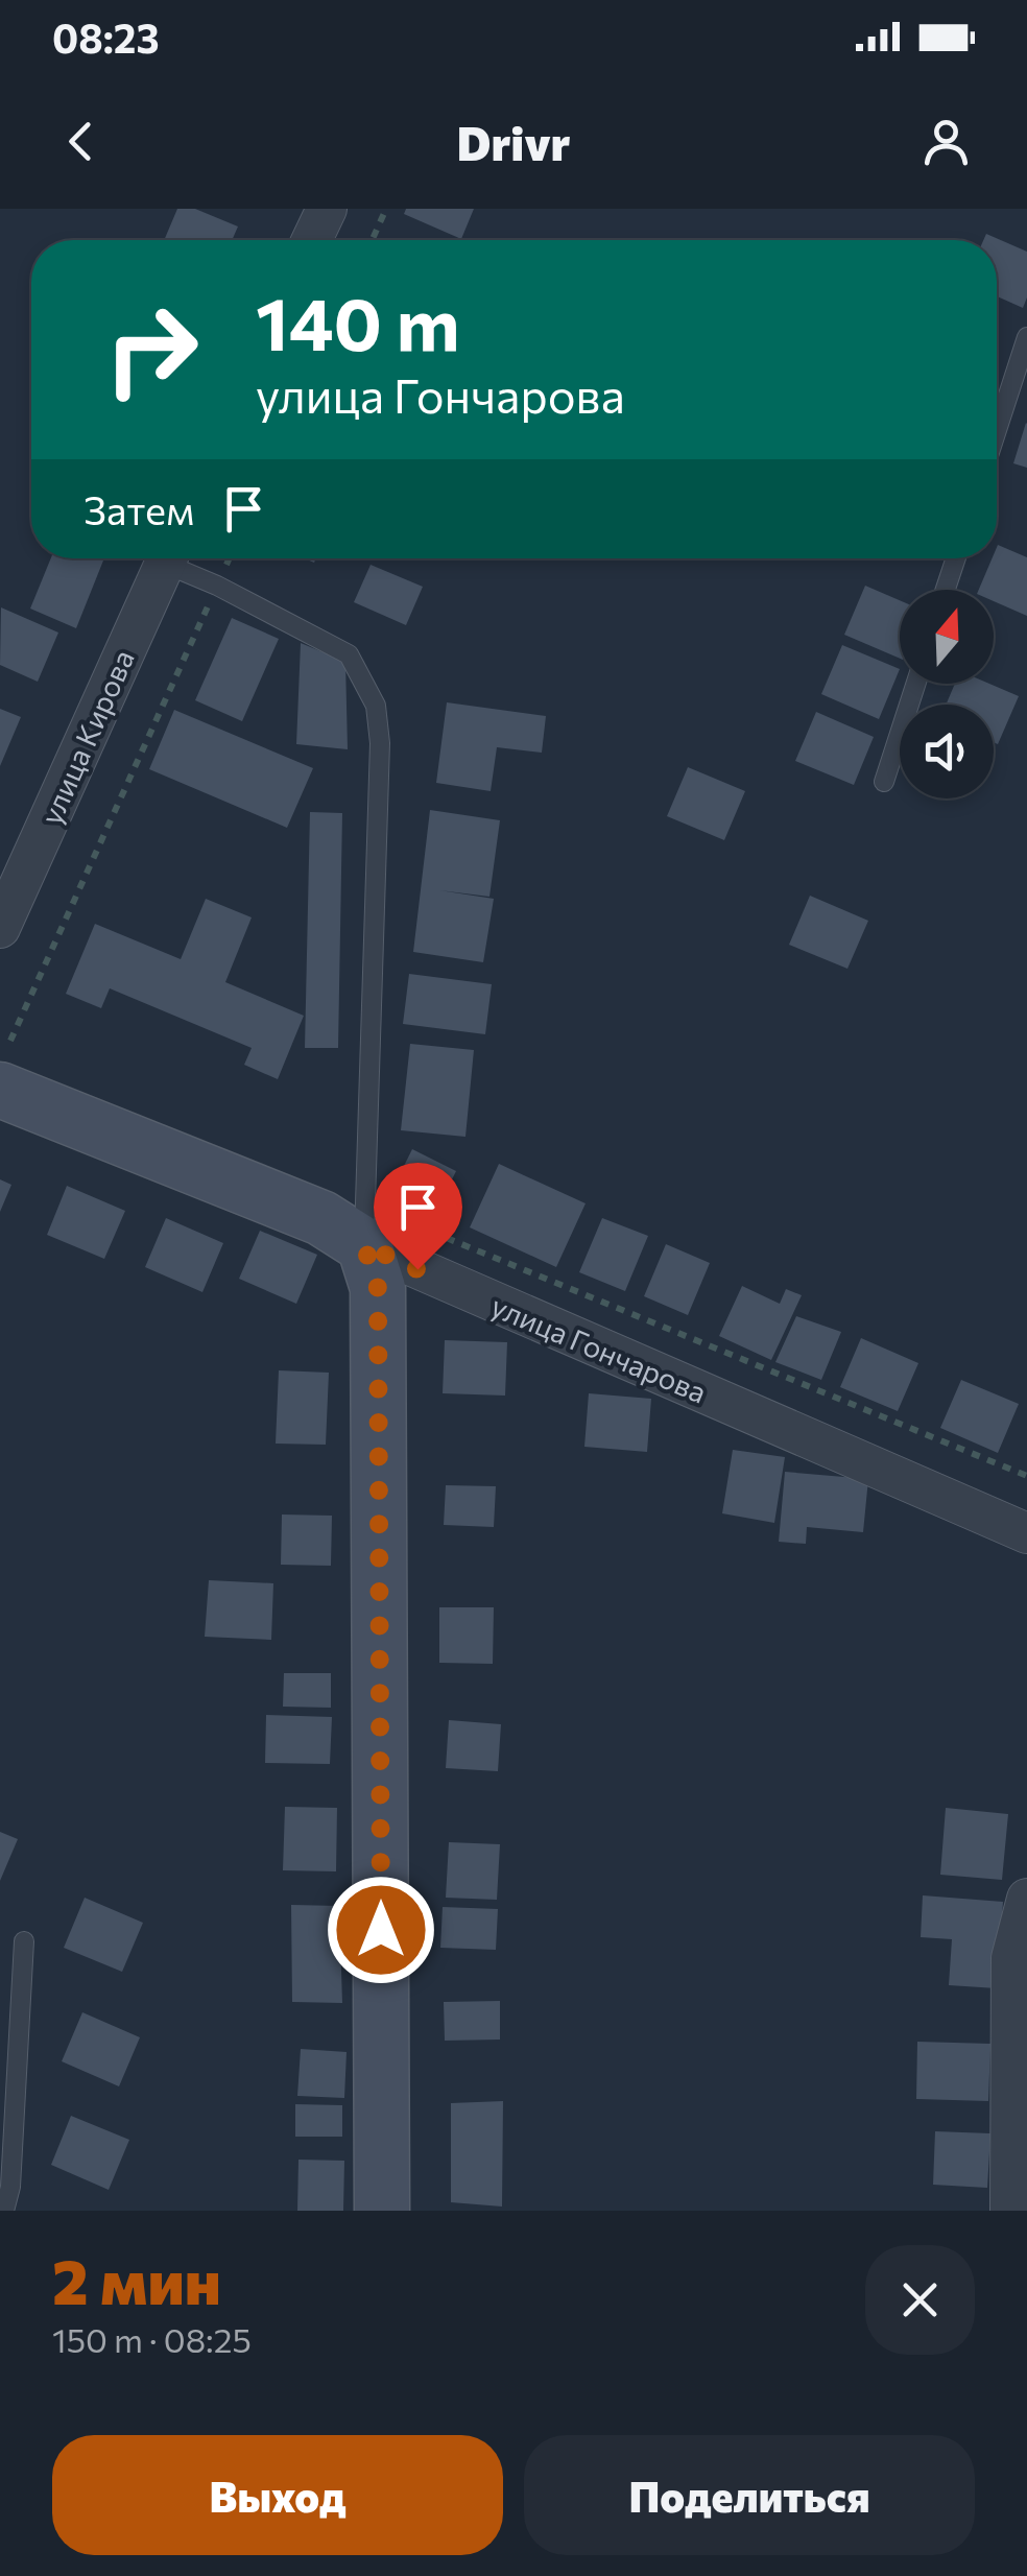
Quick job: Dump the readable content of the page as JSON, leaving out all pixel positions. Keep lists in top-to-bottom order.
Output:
{
  "streets": {
    "main road": ["улица Гончарова"],
    "street": ["улица Кирова"]
  },
  "north": "top",
  "page": {
    "status": "08:23",
    "header": "Drivr",
    "turn": ["140 m", "улица Гончарова"],
    "then": "Затем",
    "heading": ["2 мин", "150 m · 08:25"],
    "buttons": ["Выход", "Поделиться"]
  }
}
